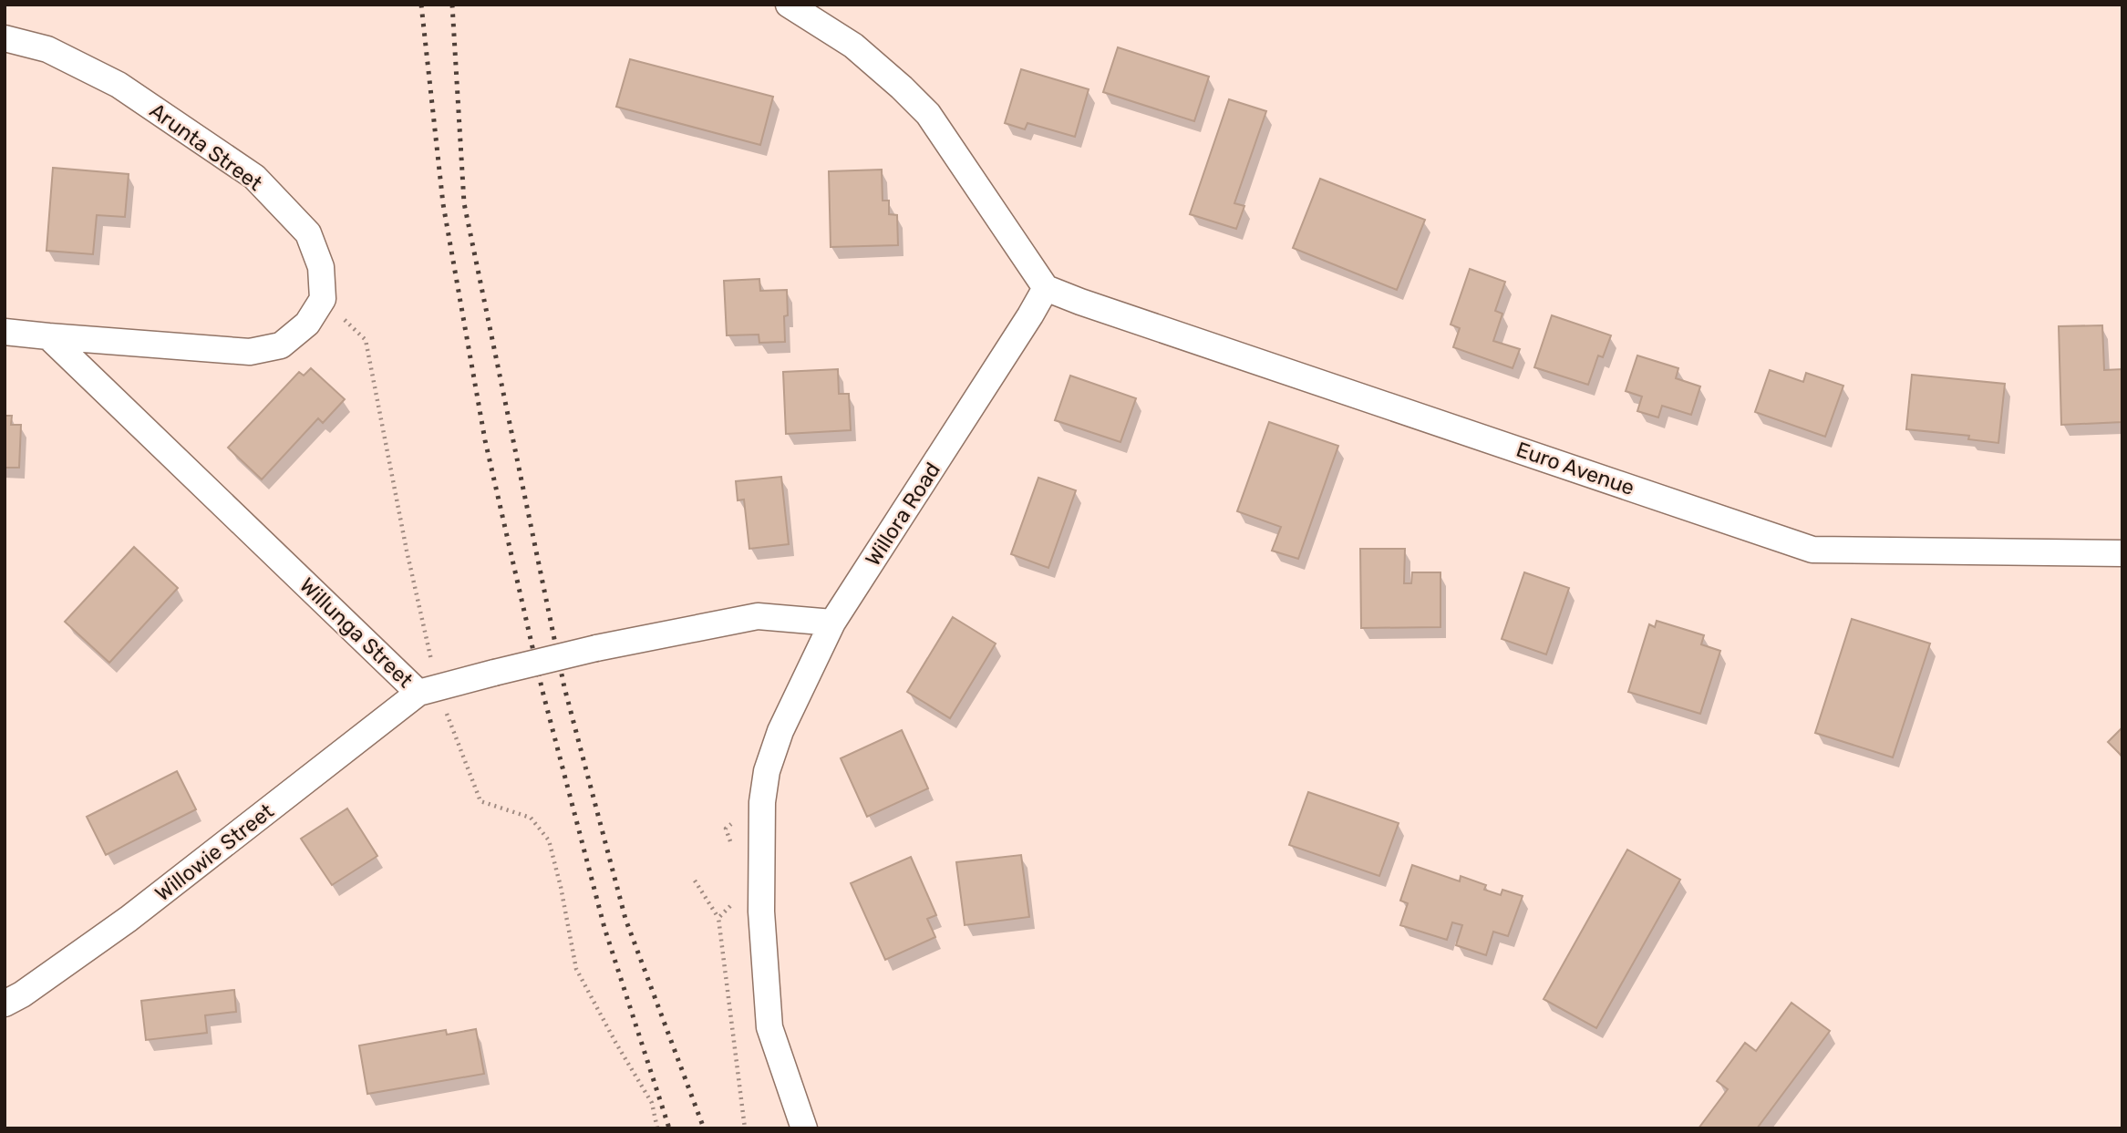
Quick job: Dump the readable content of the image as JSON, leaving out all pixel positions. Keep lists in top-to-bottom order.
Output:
{
  "streets": {
    "street": [
      "Arunta Street",
      "Euro Avenue",
      "Willora Road",
      "Willunga Street",
      "Willowie Street"
    ]
  },
  "crossings": [
    ["Euro Avenue", "Willora Road"],
    ["Willora Road", "Willunga Street"],
    ["Willunga Street", "Willowie Street"]
  ]
}
